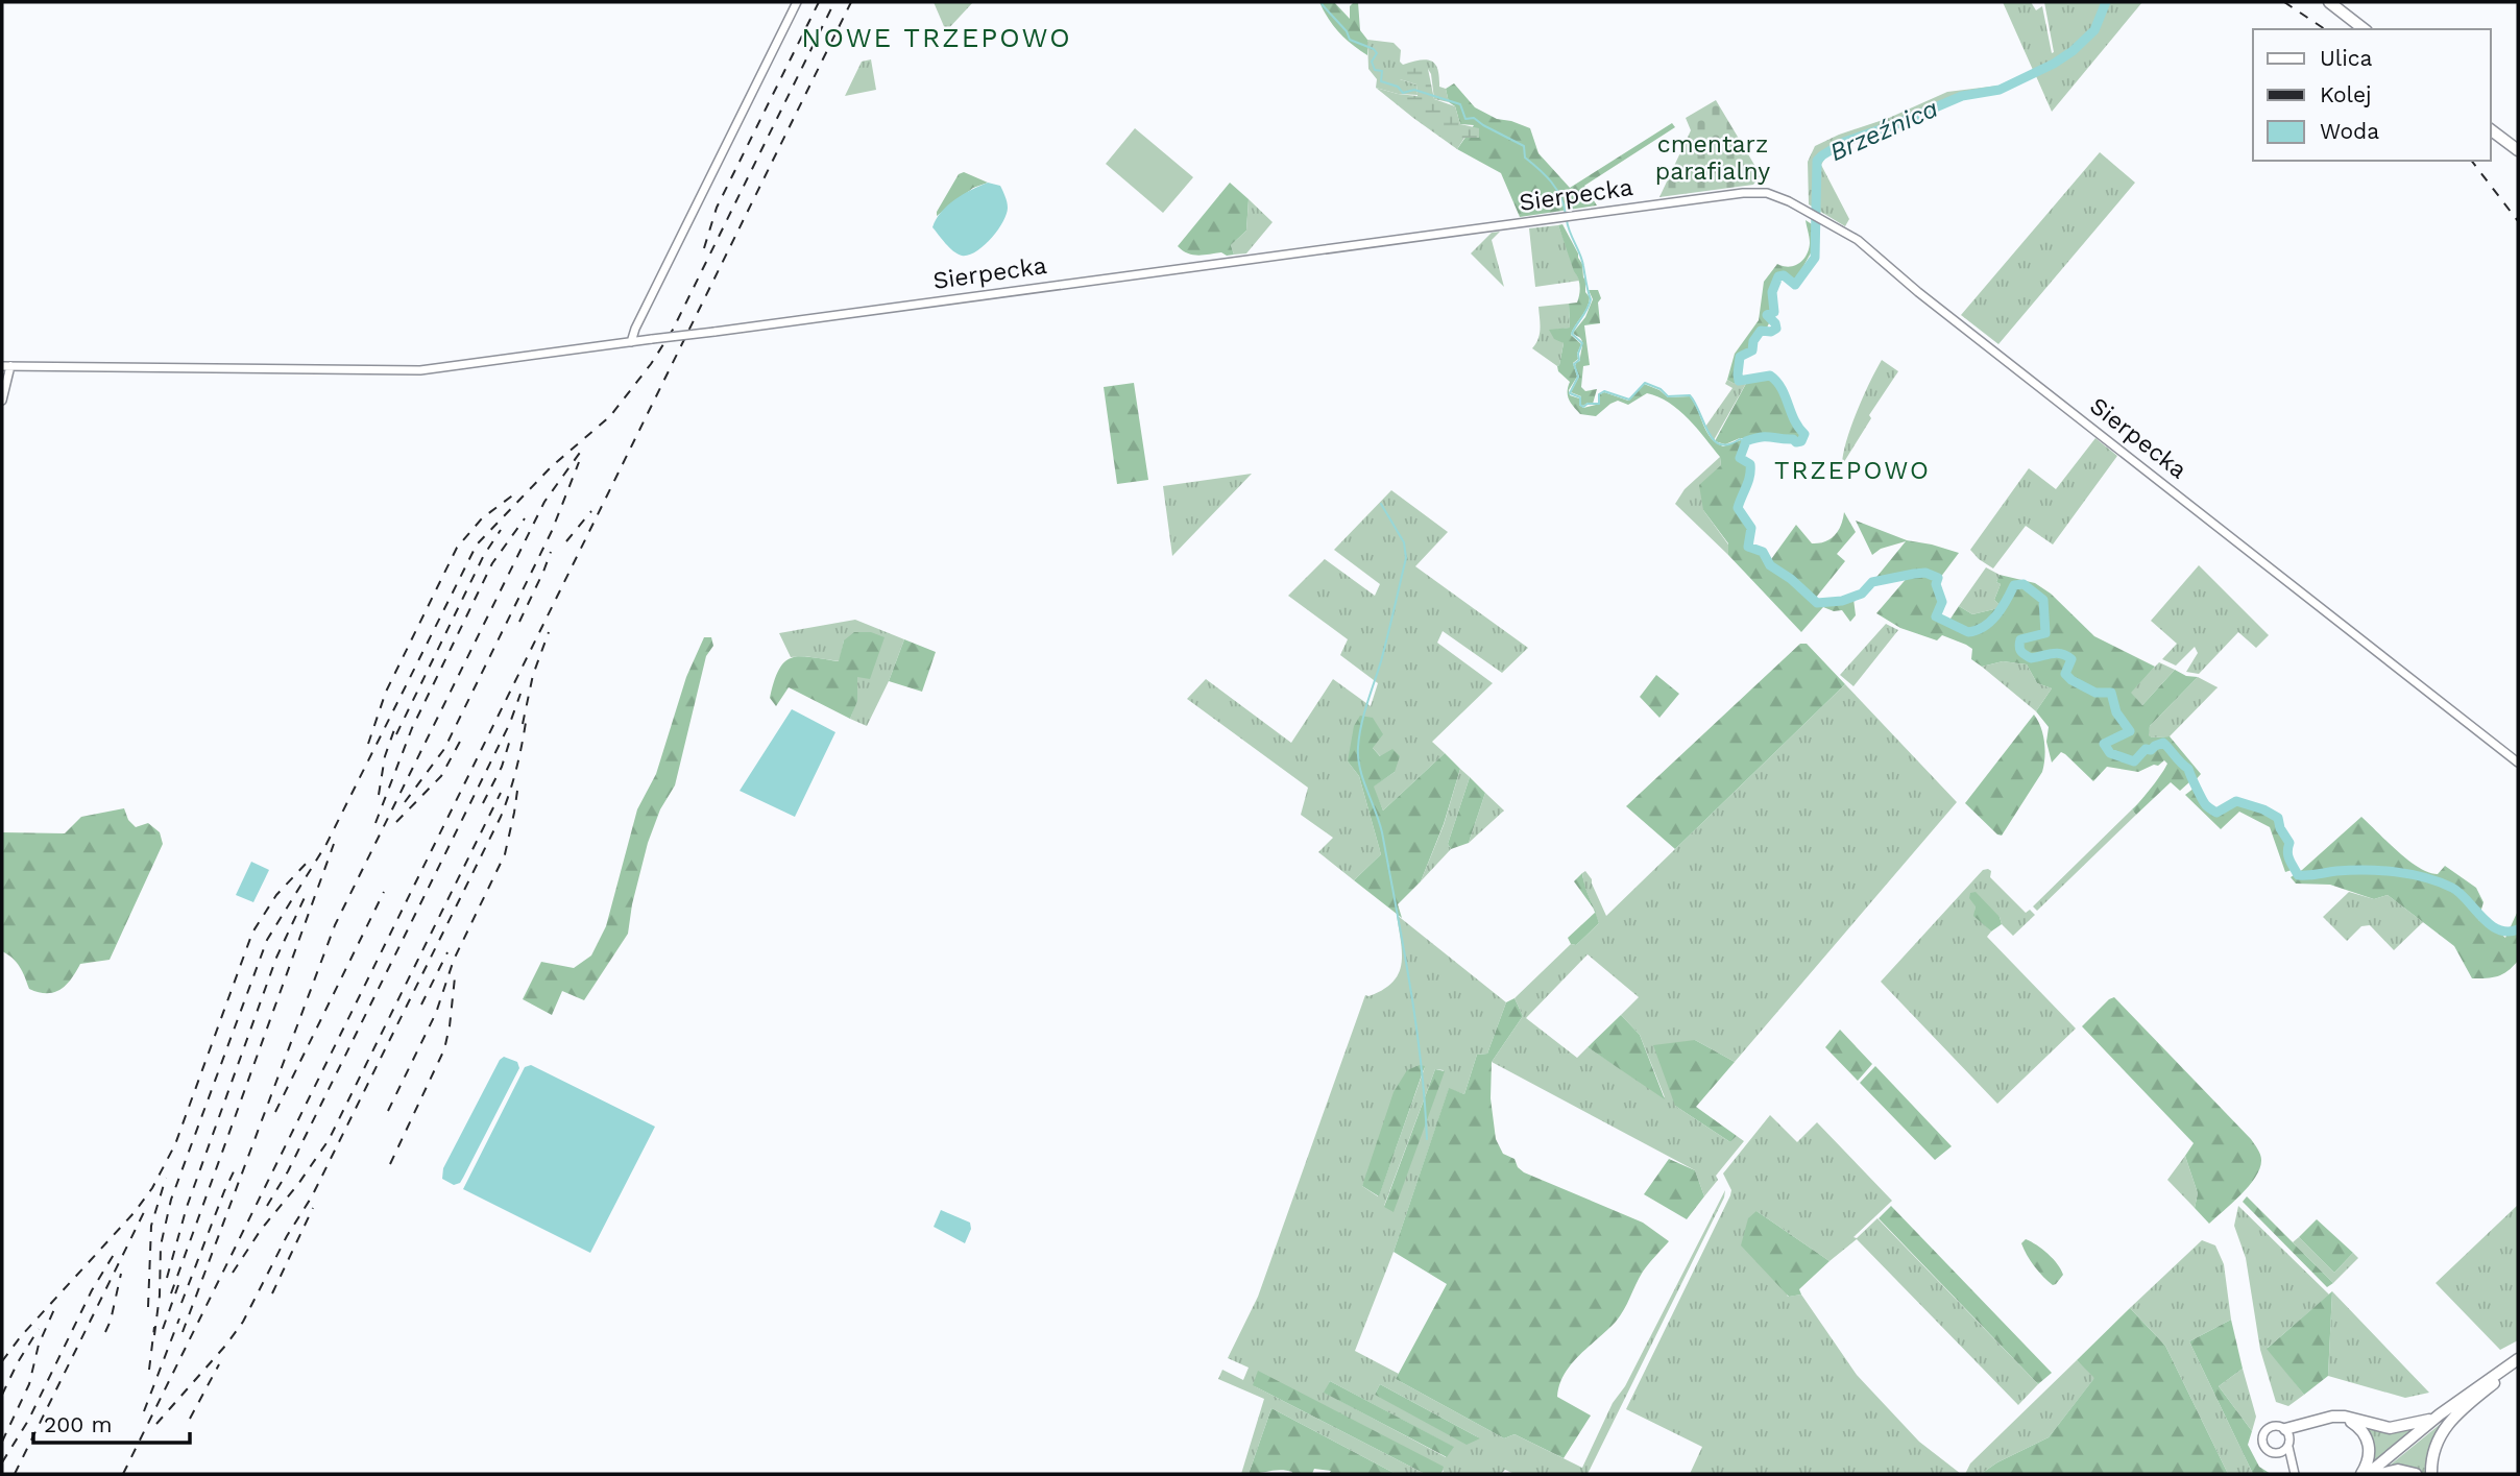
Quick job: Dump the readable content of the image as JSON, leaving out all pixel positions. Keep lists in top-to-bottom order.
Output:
{
  "streets": {
    "street": ["Sierpecka"]
  },
  "districts": ["NOWE TRZEPOWO", "TRZEPOWO"],
  "water": ["Brzeźnica"],
  "parks": ["cmentarz parafialny"],
  "legend": ["Ulica", "Kolej", "Woda"],
  "scale_bar": "200 m"
}
